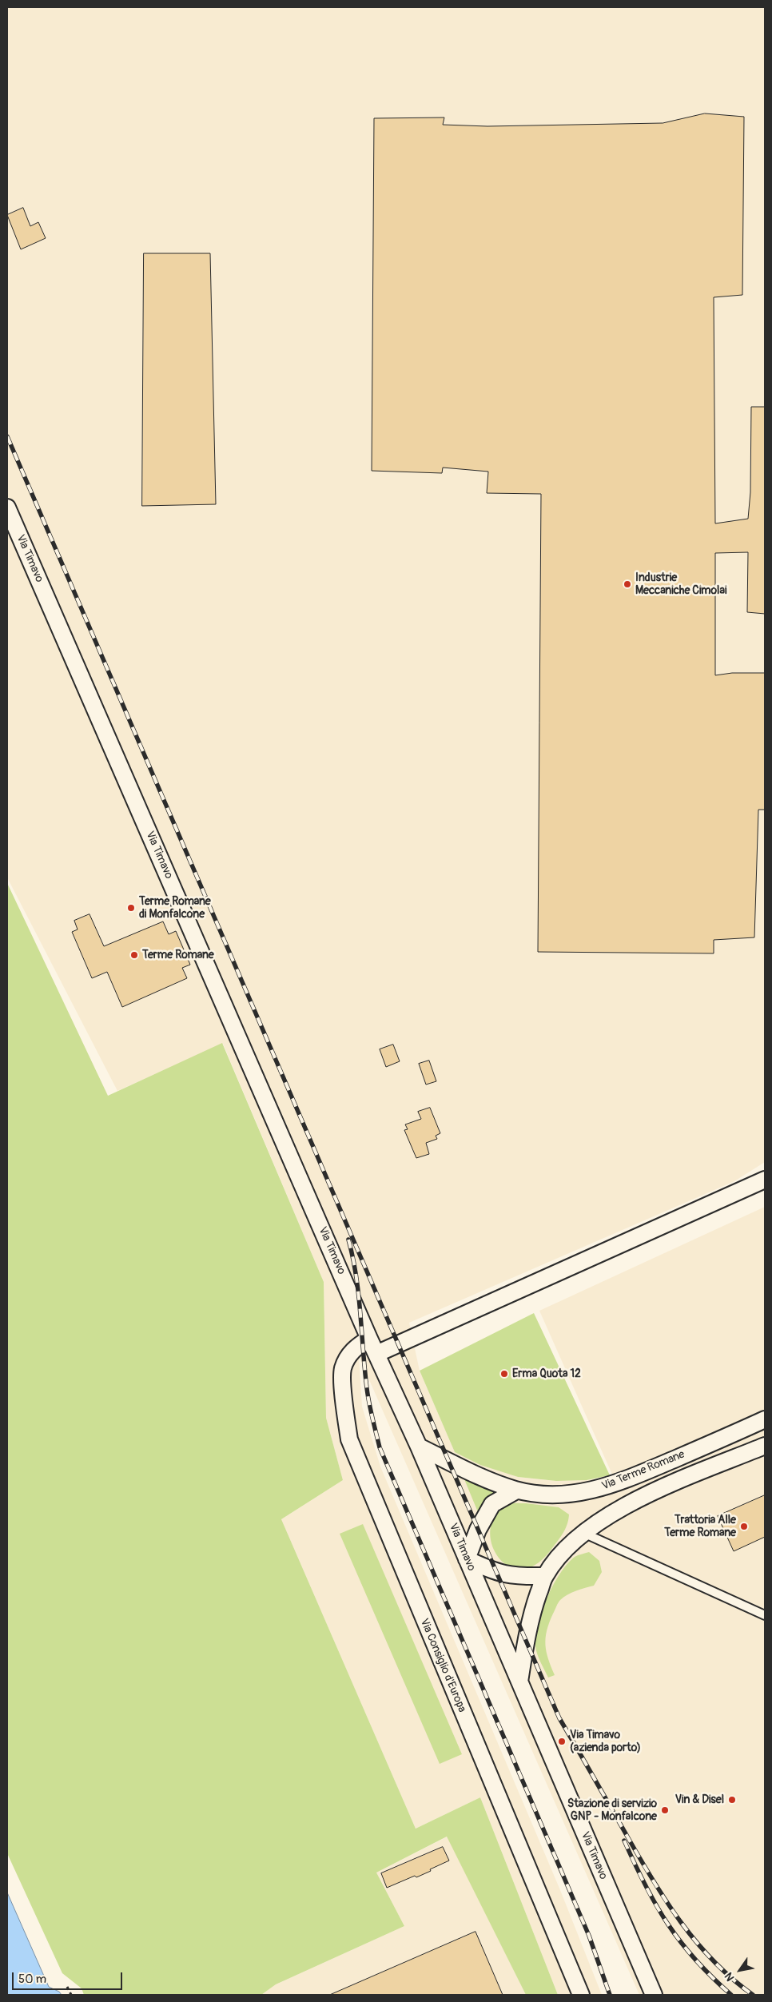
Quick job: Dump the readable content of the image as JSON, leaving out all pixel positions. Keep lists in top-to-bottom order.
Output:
{
  "streets": {
    "street": ["Via Timavo", "Via Terme Romane", "Via Consiglio d'Europa"]
  },
  "crossings": [
    ["Via Timavo", "Via Terme Romane"],
    ["Via Timavo", "Via Consiglio d'Europa"]
  ],
  "places": [
    "Industrie Meccaniche Cimolai",
    "Terme Romane di Monfalcone",
    "Terme Romane",
    "Erma Quota 12",
    "Trattoria Alle Terme Romane",
    "Via Timavo (azienda porto)",
    "Vin & Disel",
    "Stazione di servizio GNP - Monfalcone"
  ],
  "scale_bar": "50 m",
  "north": "bottom left"
}
